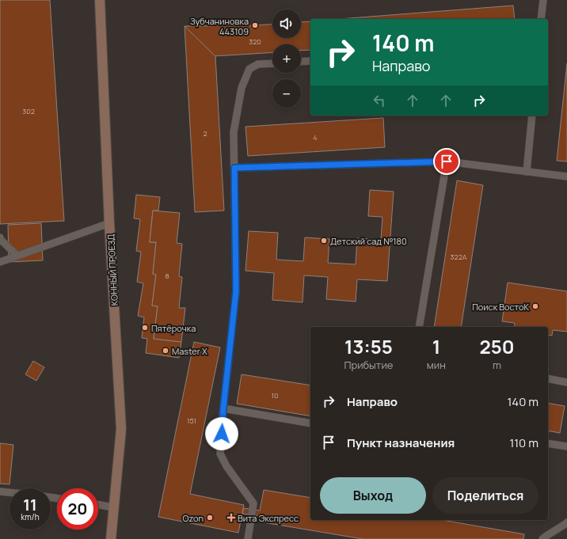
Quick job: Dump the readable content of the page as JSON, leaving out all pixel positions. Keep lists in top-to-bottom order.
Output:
{
  "streets": {
    "street": ["КОННЫЙ ПРОЕЗД"]
  },
  "places": {
    "other": [
      "Зубчаниновка 443109",
      "Детский сад №180",
      "Поиск ВостоК",
      "Пятёрочка",
      "Master X",
      "Ozon"
    ],
    "health": ["Вита Экспресс"]
  },
  "house_numbers": [
    "320",
    "302",
    "2",
    "4",
    "322А",
    "8",
    "10",
    "151"
  ],
  "page": {
    "map_buttons": ["+", "−"],
    "turn": ["140 m", "Направо"],
    "eta": [
      "13:55",
      "Прибытие",
      "1",
      "мин",
      "250",
      "m"
    ],
    "list": [
      {
        "name": "Направо",
        "value": "140 m"
      },
      {
        "name": "Пункт назначения",
        "value": "110 m"
      }
    ],
    "buttons": ["Выход", "Поделиться"],
    "speed": "11 km/h",
    "limit": "20"
  }
}
